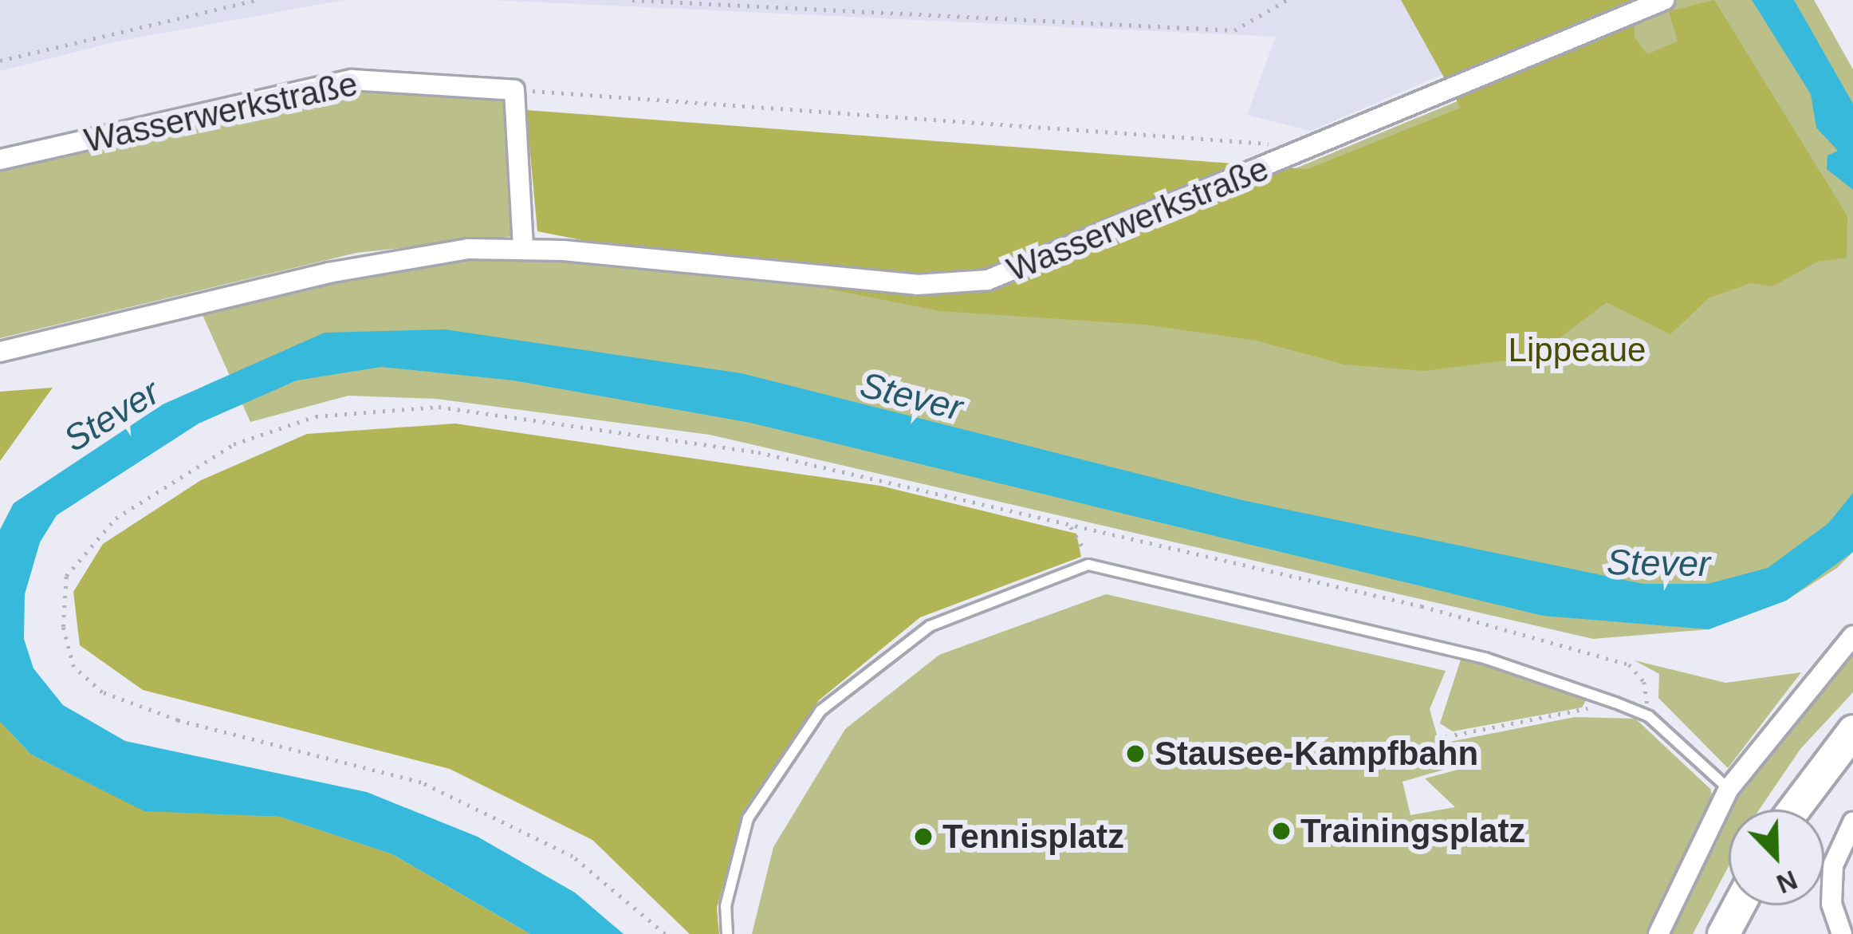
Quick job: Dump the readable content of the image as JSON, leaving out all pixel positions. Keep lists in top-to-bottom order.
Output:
{
  "streets": {
    "street": ["Wasserwerkstraße"]
  },
  "water": ["Stever"],
  "parks": ["Lippeaue"],
  "places": ["Stausee-Kampfbahn", "Trainingsplatz", "Tennisplatz"],
  "north": "bottom right"
}
